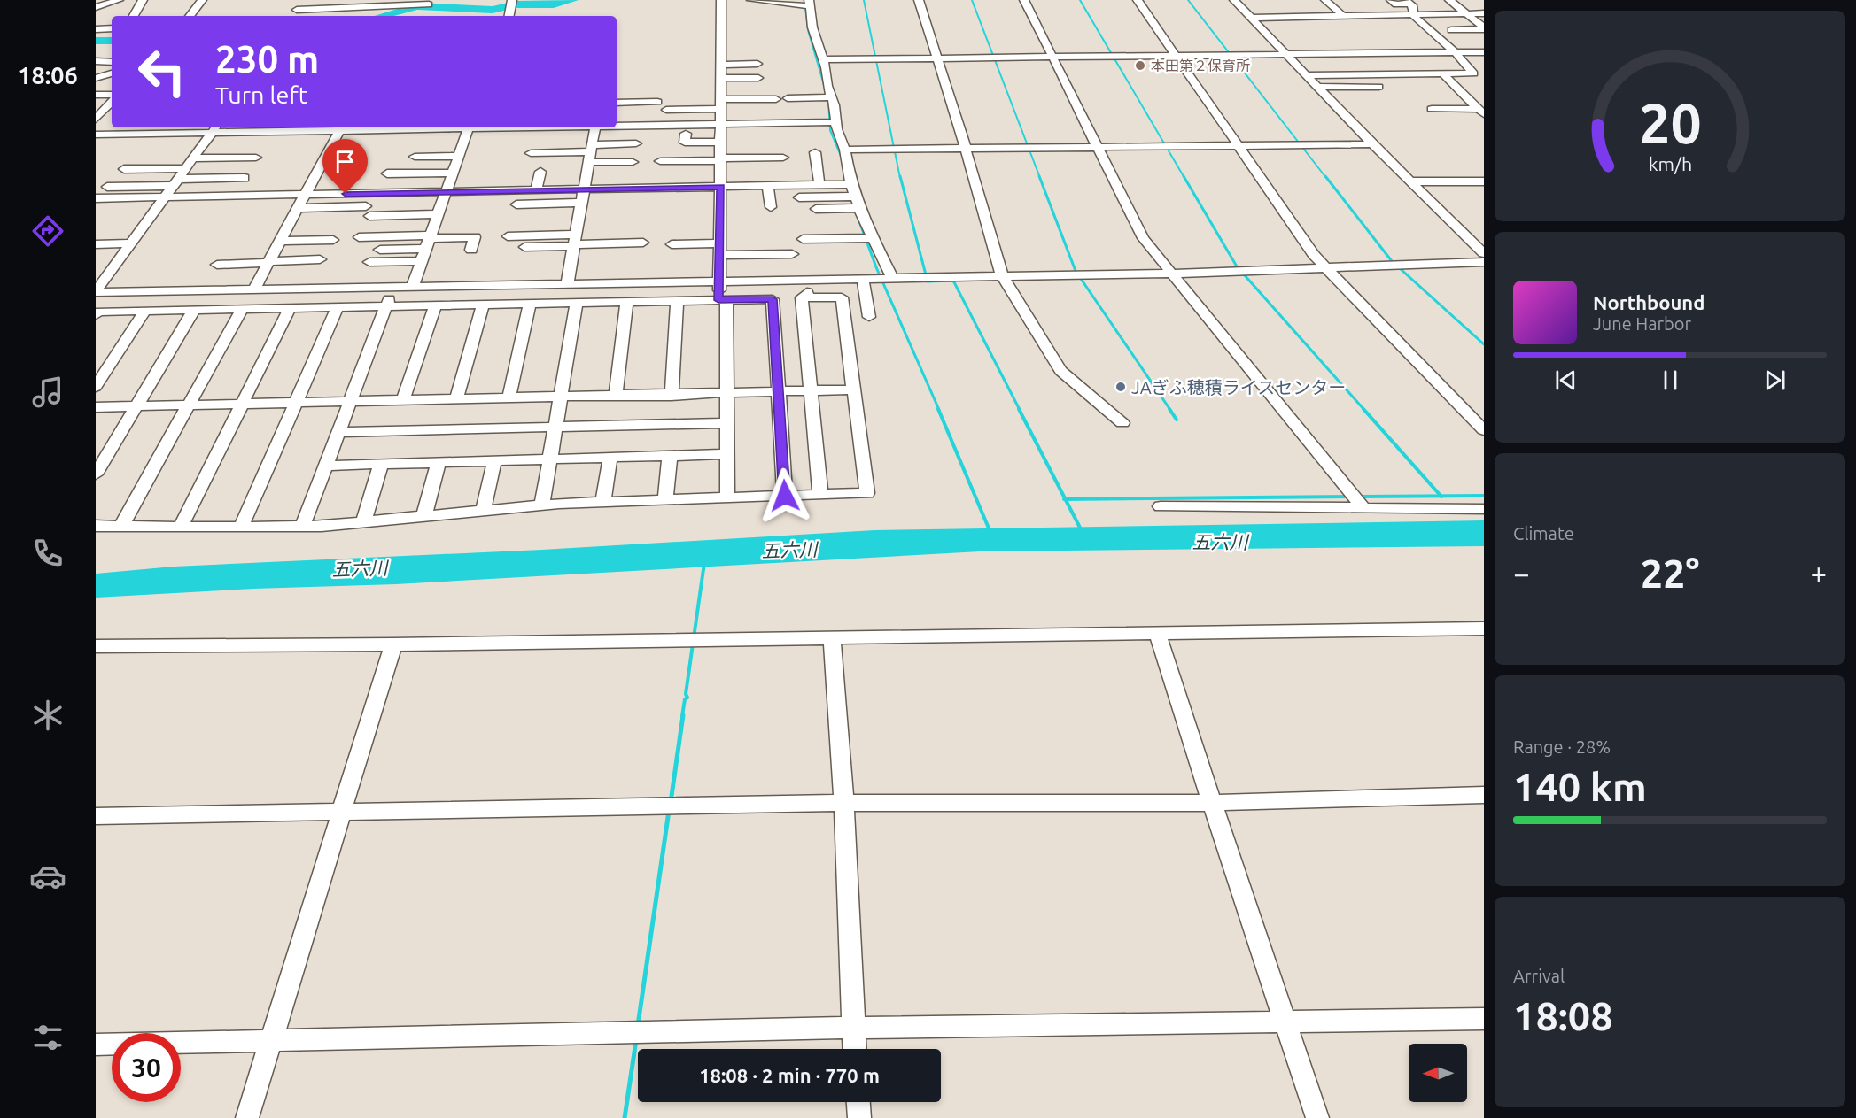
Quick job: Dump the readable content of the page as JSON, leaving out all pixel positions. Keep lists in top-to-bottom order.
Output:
{
  "water": ["五六川"],
  "places": ["本田第２保育所", "JAぎふ穂積ライスセンター"],
  "north": "left",
  "page": {
    "tabs": "18:06",
    "turn": ["230 m", "Turn left"],
    "song": ["Northbound", "June Harbor"],
    "tile": [
      "Climate",
      ["Range · 28%", "140 km"],
      ["Arrival", "18:08"]
    ],
    "heat": ["−", "22°", "+"],
    "limit": "30",
    "trip": "18:08 · 2 min · 770 m",
    "gauge": ["20", "km/h"]
  }
}
